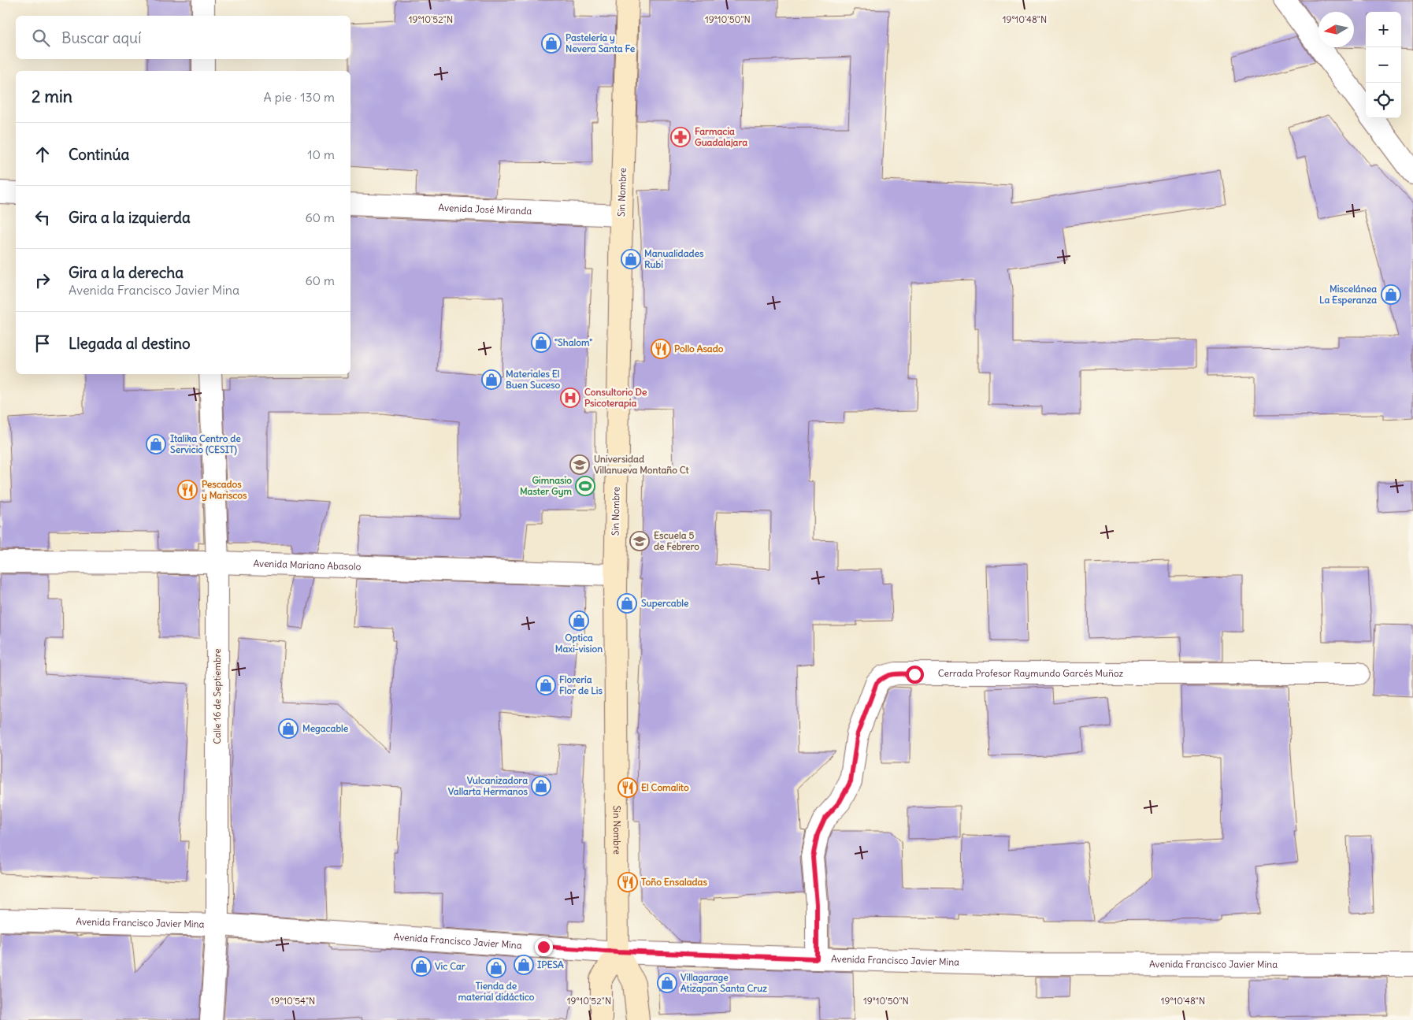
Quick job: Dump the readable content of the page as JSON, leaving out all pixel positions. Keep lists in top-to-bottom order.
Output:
{
  "streets": {
    "main road": ["Sin Nombre"],
    "street": [
      "Avenida José Miranda",
      "Avenida Mariano Abasolo",
      "Cerrada Profesor Raymundo Garcés Muñoz",
      "Calle 16 de Septiembre",
      "Avenida Francisco Javier Mina"
    ]
  },
  "crossings": [
    ["Sin Nombre", "Avenida José Miranda"],
    ["Sin Nombre", "Avenida Mariano Abasolo"],
    ["Sin Nombre", "Avenida Francisco Javier Mina"],
    ["Avenida Mariano Abasolo", "Calle 16 de Septiembre"],
    ["Cerrada Profesor Raymundo Garcés Muñoz", "Avenida Francisco Javier Mina"],
    ["Calle 16 de Septiembre", "Avenida Francisco Javier Mina"]
  ],
  "places": {
    "shop": [
      "Pastelería y Nevera Santa Fe",
      "Manualidades Rubí",
      "Miscelánea La Esperanza",
      "\"Shalom\"",
      "Materiales El Buen Suceso",
      "Italika Centro de Servicio (CESIT)",
      "Supercable",
      "Optica Maxi-vision",
      "Florería Flor de Lis",
      "Megacable",
      "Vulcanizadora Vallarta Hermanos",
      "IPESA",
      "Vic Car",
      "Tienda de material didáctico",
      "Villagarage Atizapan Santa Cruz"
    ],
    "pharmacy": ["Farmacia Guadalajara"],
    "restaurant": [
      "Pollo Asado",
      "Pescados y Mariscos",
      "El Comalito",
      "Toño Ensaladas"
    ],
    "hospital": ["Consultorio De Psicoterapia"],
    "school or university": ["Universidad Villanueva Montaño Ct", "Escuela 5 de Febrero"],
    "sports": ["Gimnasio Master Gym"]
  },
  "north": "left",
  "page": {
    "map_buttons": ["+", "−"],
    "search": "Buscar aquí",
    "heading": ["2 min", "A pie · 130 m"],
    "list": [
      ["Continúa", "10 m"],
      ["Gira a la izquierda", "60 m"],
      ["Gira a la derecha", "Avenida Francisco Javier Mina", "60 m"],
      "Llegada al destino"
    ]
  },
  "coordinates": [
    "19°10'52\"N",
    "19°10'50\"N",
    "19°10'48\"N",
    "19°10'54\"N"
  ]
}
